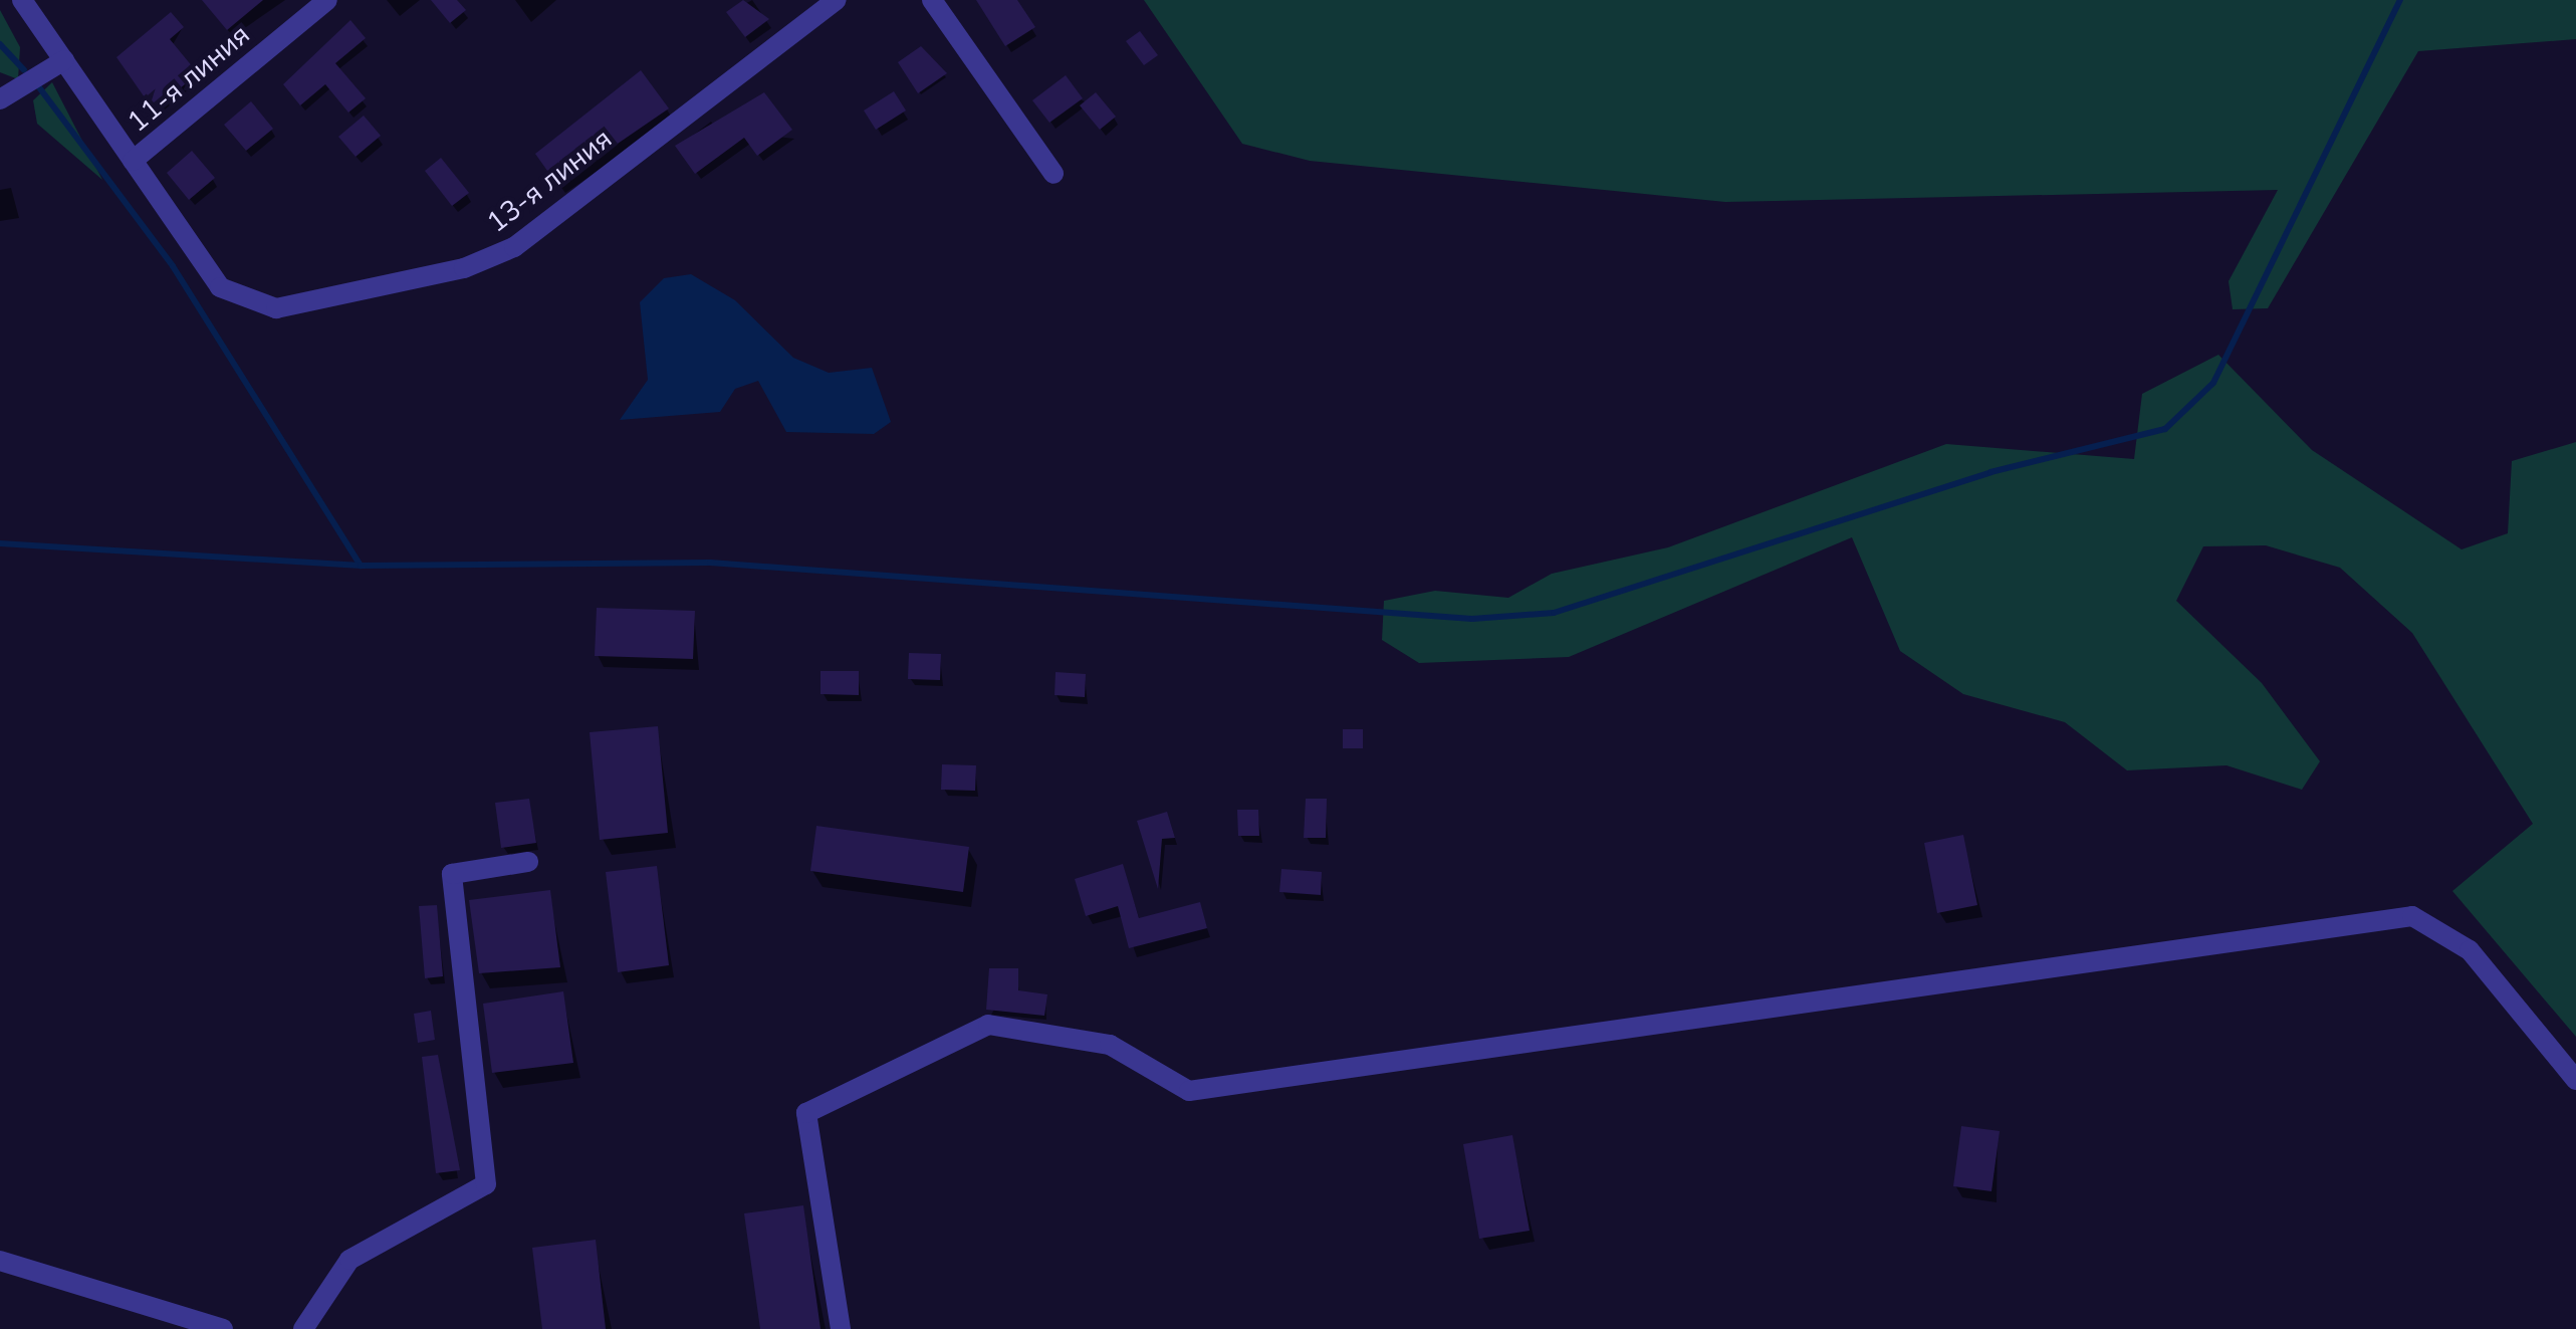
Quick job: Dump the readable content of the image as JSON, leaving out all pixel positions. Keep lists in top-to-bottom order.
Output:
{
  "streets": {
    "street": ["11-я линия", "13-я линия"]
  },
  "crossings": [
    ["11-я линия", "13-я линия"]
  ]
}
